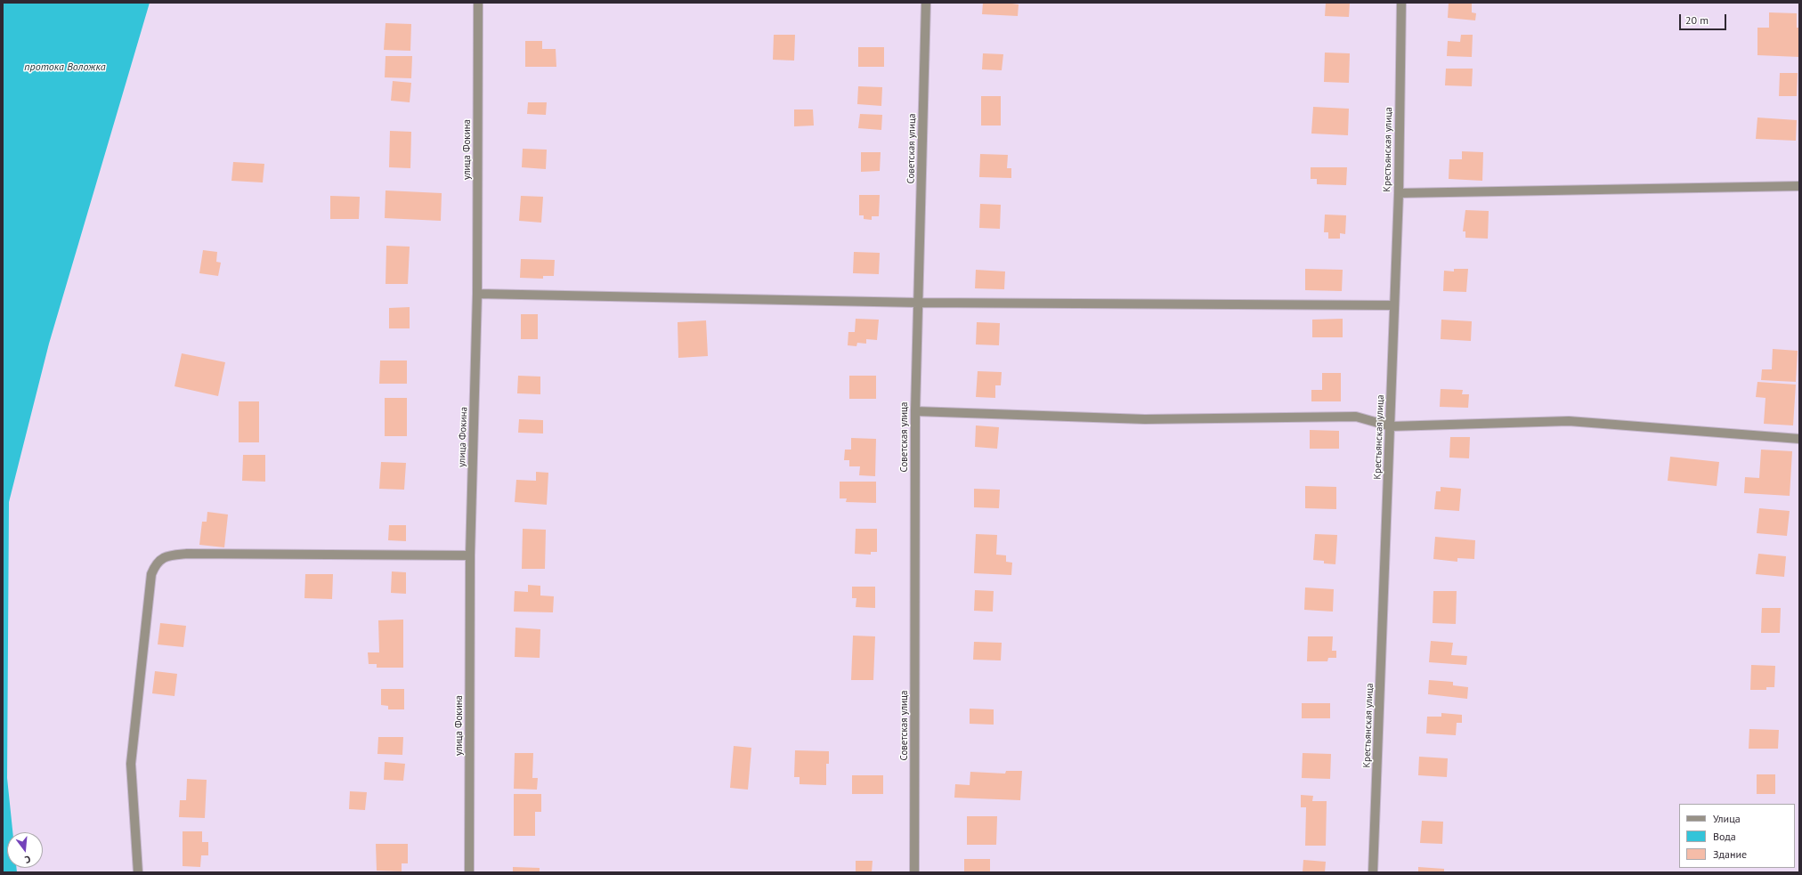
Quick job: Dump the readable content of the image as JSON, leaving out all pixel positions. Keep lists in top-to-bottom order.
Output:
{
  "streets": {
    "street": ["Советская улица", "улица Фокина", "Крестьянская улица"]
  },
  "water": ["протока Воложка"],
  "legend": ["Улица", "Вода", "Здание"],
  "scale_bar": "20 m",
  "north": "bottom"
}
